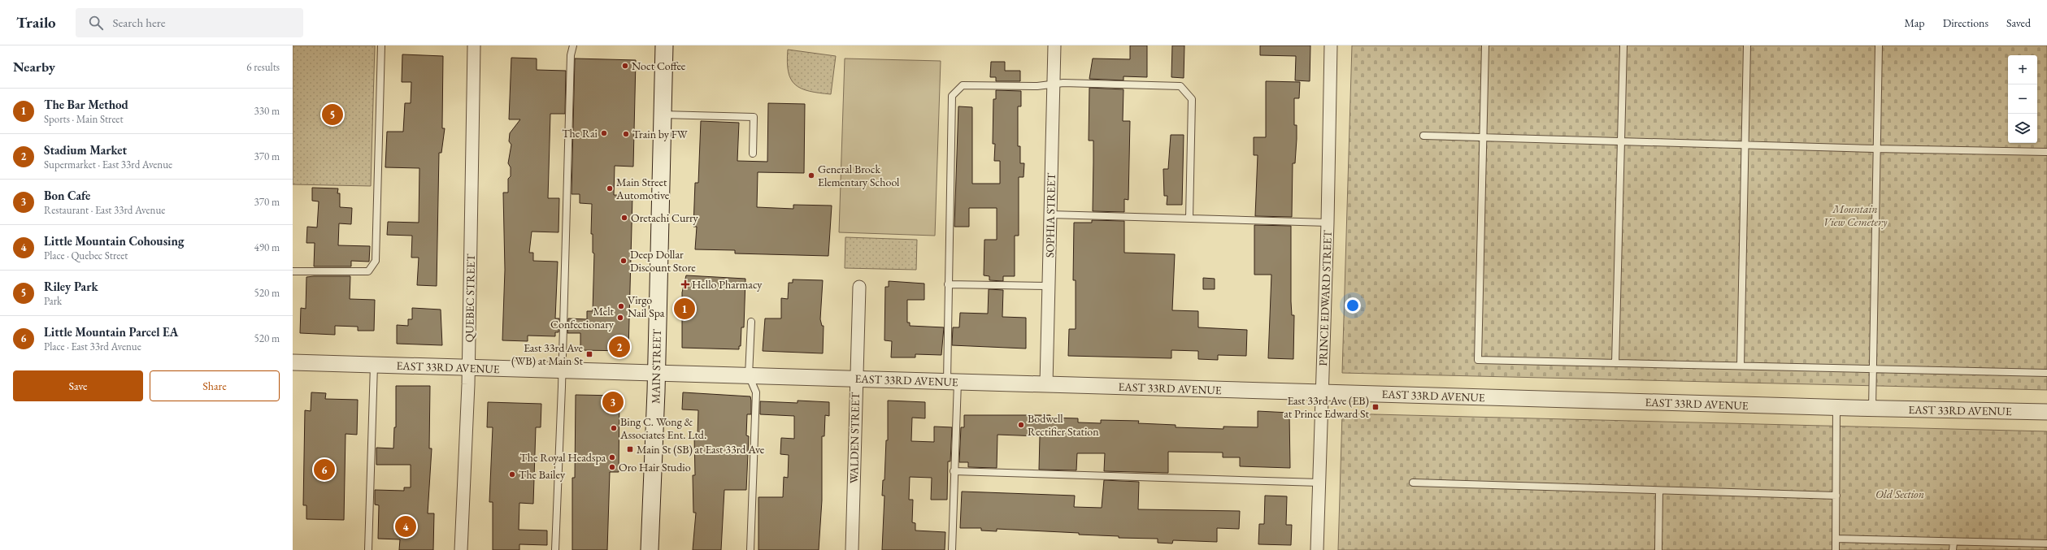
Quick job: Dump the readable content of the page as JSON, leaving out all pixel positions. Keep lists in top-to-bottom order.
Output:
{
  "streets": {
    "main road": ["MAIN STREET"],
    "street": [
      "SOPHIA STREET",
      "QUEBEC STREET",
      "PRINCE EDWARD STREET",
      "EAST 33RD AVENUE",
      "WALDEN STREET"
    ]
  },
  "crossings": [
    ["SOPHIA STREET", "EAST 33RD AVENUE"],
    ["QUEBEC STREET", "EAST 33RD AVENUE"],
    ["PRINCE EDWARD STREET", "EAST 33RD AVENUE"],
    ["MAIN STREET", "EAST 33RD AVENUE"],
    ["EAST 33RD AVENUE", "WALDEN STREET"]
  ],
  "parks": ["Mountain View Cemetery", "Old Section"],
  "places": {
    "other": [
      "Noct Coffee",
      "The Rai",
      "Train by FW",
      "General Brock Elementary School",
      "Main Street Automotive",
      "Oretachi Curry",
      "Deep Dollar Discount Store",
      "Virgo Nail Spa",
      "Melt Confectionary",
      "Bodwell Rectifier Station",
      "Bing C. Wong & Associates Ent. Ltd.",
      "The Royal Headspa",
      "Oro Hair Studio",
      "The Bailey"
    ],
    "health": ["Hello Pharmacy"],
    "transit": ["East 33rd Ave (WB) at Main St", "East 33rd Ave (EB) at Prince Edward St", "Main St (SB) at East 33rd Ave"]
  },
  "page": {
    "header": "Trailo",
    "search": "Search here",
    "nav": ["Map", "Directions", "Saved"],
    "heading": ["Nearby", "6 results"],
    "map_buttons": ["+", "−"],
    "list": [
      {
        "mark": "1",
        "name": "The Bar Method",
        "note": "Sports · Main Street",
        "value": "330 m"
      },
      {
        "mark": "2",
        "name": "Stadium Market",
        "note": "Supermarket · East 33rd Avenue",
        "value": "370 m"
      },
      {
        "mark": "3",
        "name": "Bon Cafe",
        "note": "Restaurant · East 33rd Avenue",
        "value": "370 m"
      },
      {
        "mark": "4",
        "name": "Little Mountain Cohousing",
        "note": "Place · Quebec Street",
        "value": "490 m"
      },
      {
        "mark": "5",
        "name": "Riley Park",
        "note": "Park",
        "value": "520 m"
      },
      {
        "mark": "6",
        "name": "Little Mountain Parcel EA",
        "note": "Place · East 33rd Avenue",
        "value": "520 m"
      }
    ],
    "pins": [
      "5",
      "1",
      "2",
      "3",
      "6",
      "4"
    ],
    "buttons": ["Save", "Share"]
  }
}
